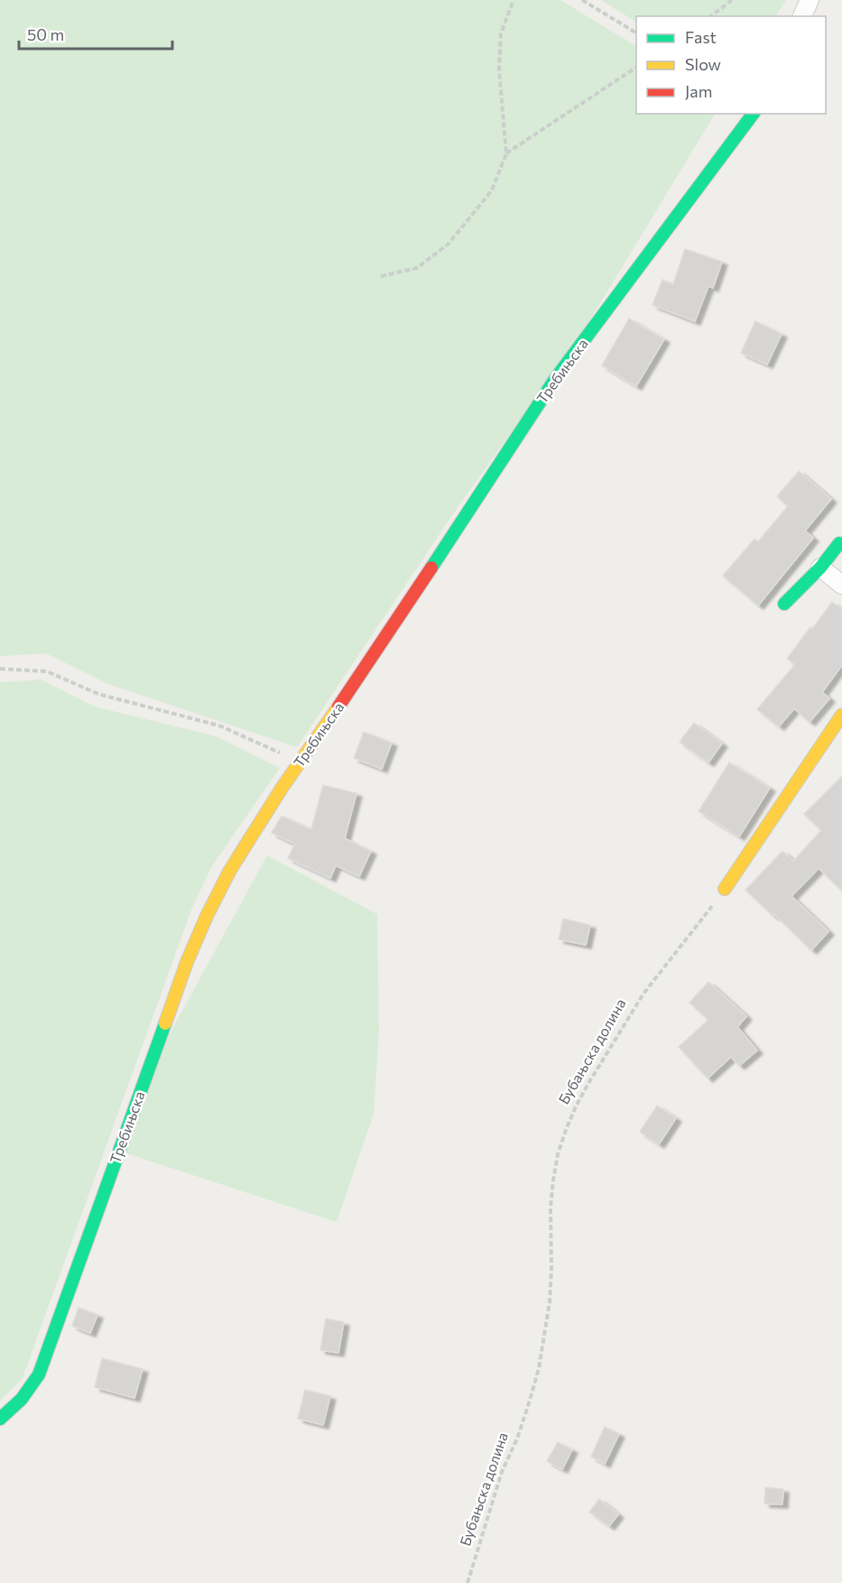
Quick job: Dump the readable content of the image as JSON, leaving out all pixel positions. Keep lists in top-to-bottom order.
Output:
{
  "streets": {
    "street": ["Требињска"],
    "path": ["Бубањска долина"]
  },
  "legend": ["Fast", "Slow", "Jam"],
  "scale_bar": "50 m"
}
